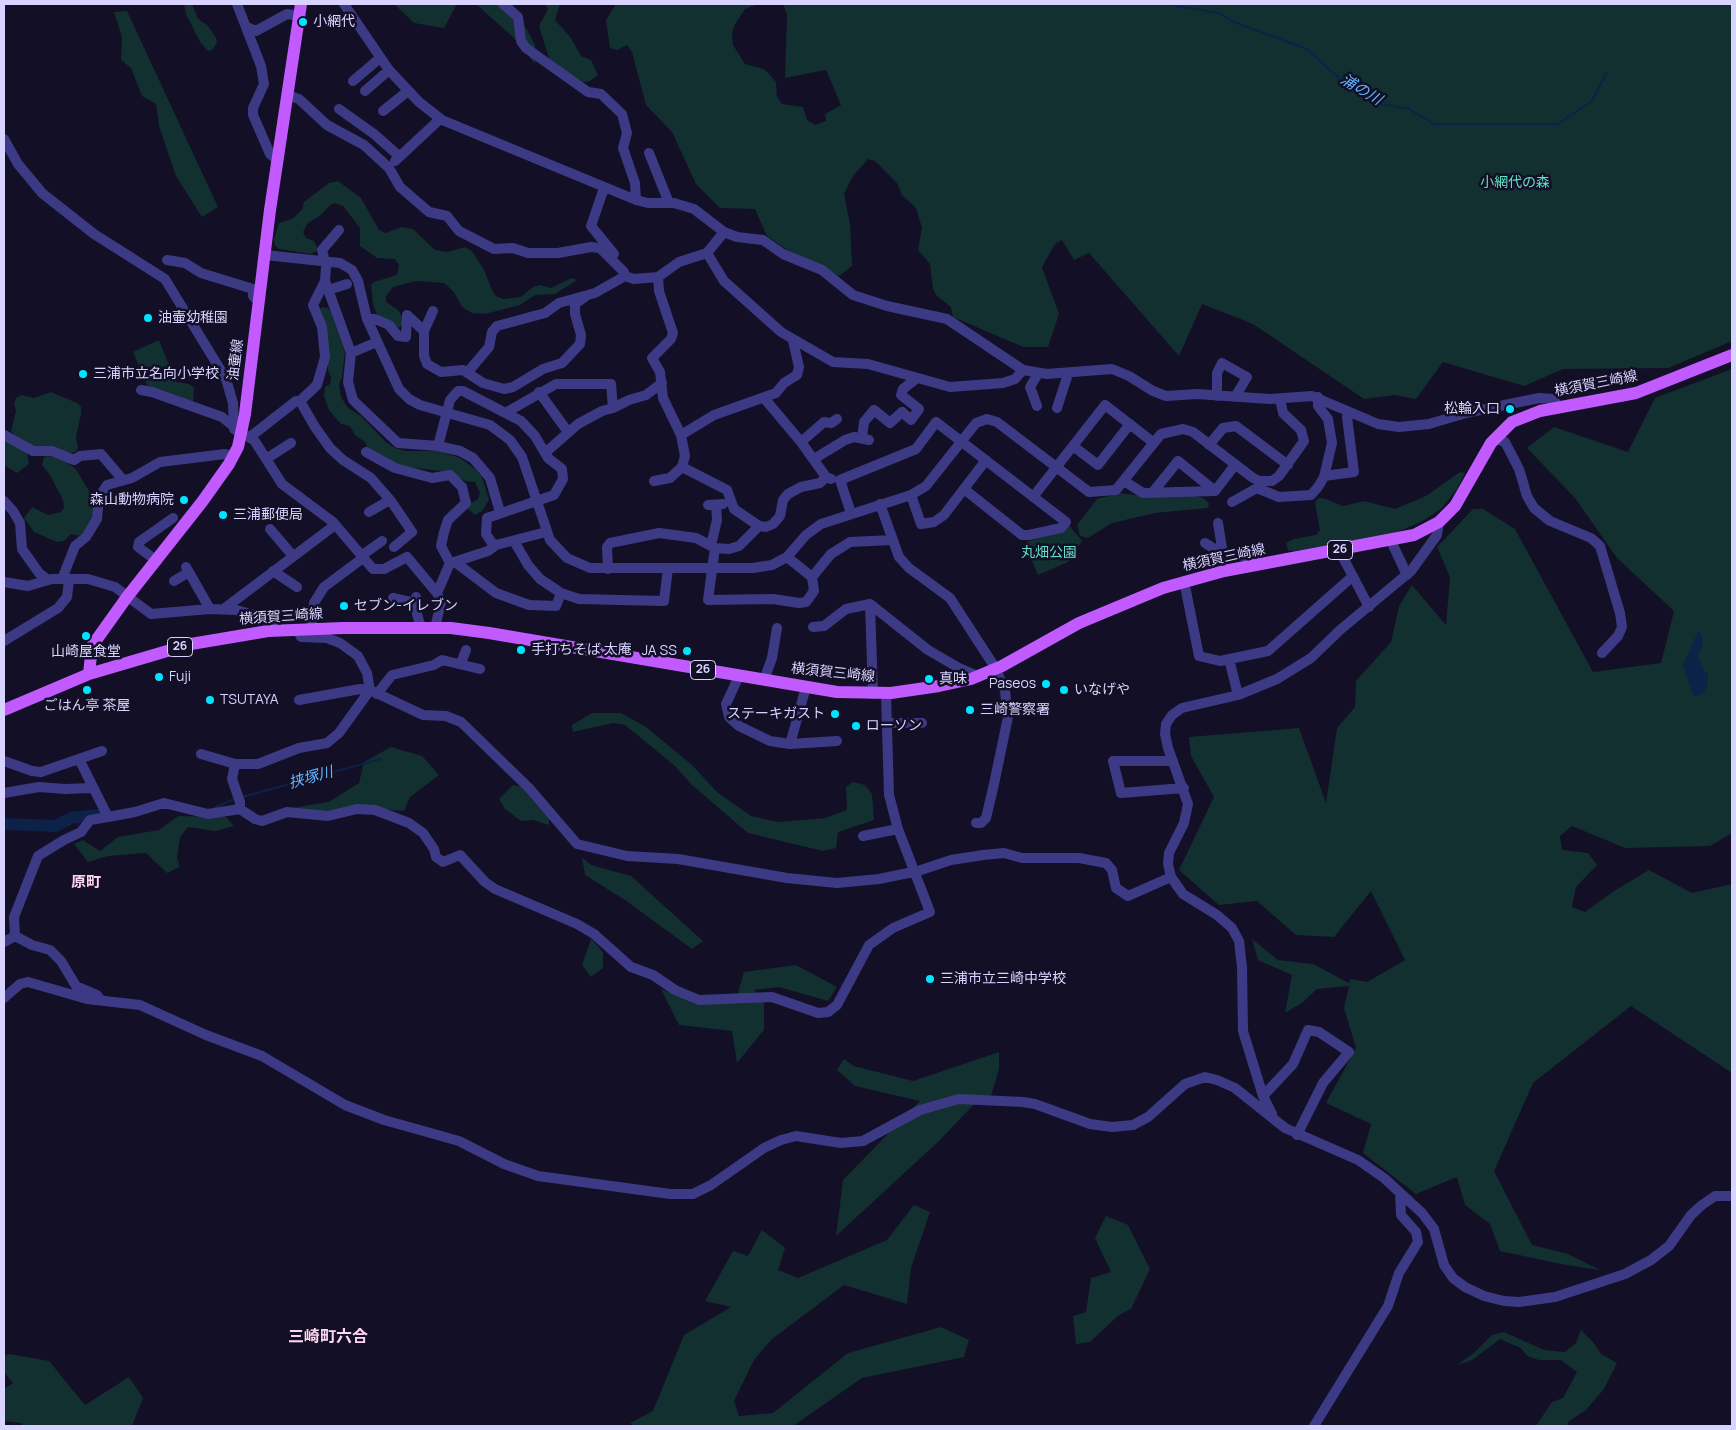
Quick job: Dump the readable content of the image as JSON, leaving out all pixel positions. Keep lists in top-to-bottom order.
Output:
{
  "streets": {
    "main road": ["油壷線", "横須賀三崎線", "26"]
  },
  "crossings": [
    ["油壷線", "横須賀三崎線"]
  ],
  "districts": ["原町", "三崎町六合"],
  "water": ["浦の川", "挟塚川"],
  "parks": ["小網代の森", "丸畑公園"],
  "places": [
    "小網代",
    "油壷幼稚園",
    "三浦市立名向小学校",
    "松輪入口",
    "森山動物病院",
    "三浦郵便局",
    "セブン-イレブン",
    "山崎屋食堂",
    "手打ちそば 太庵",
    "JA SS",
    "Fuji",
    "真味",
    "Paseos",
    "ごはん亭 茶屋",
    "いなげや",
    "TSUTAYA",
    "三崎警察署",
    "ステーキガスト",
    "ローソン",
    "三浦市立三崎中学校"
  ]
}
